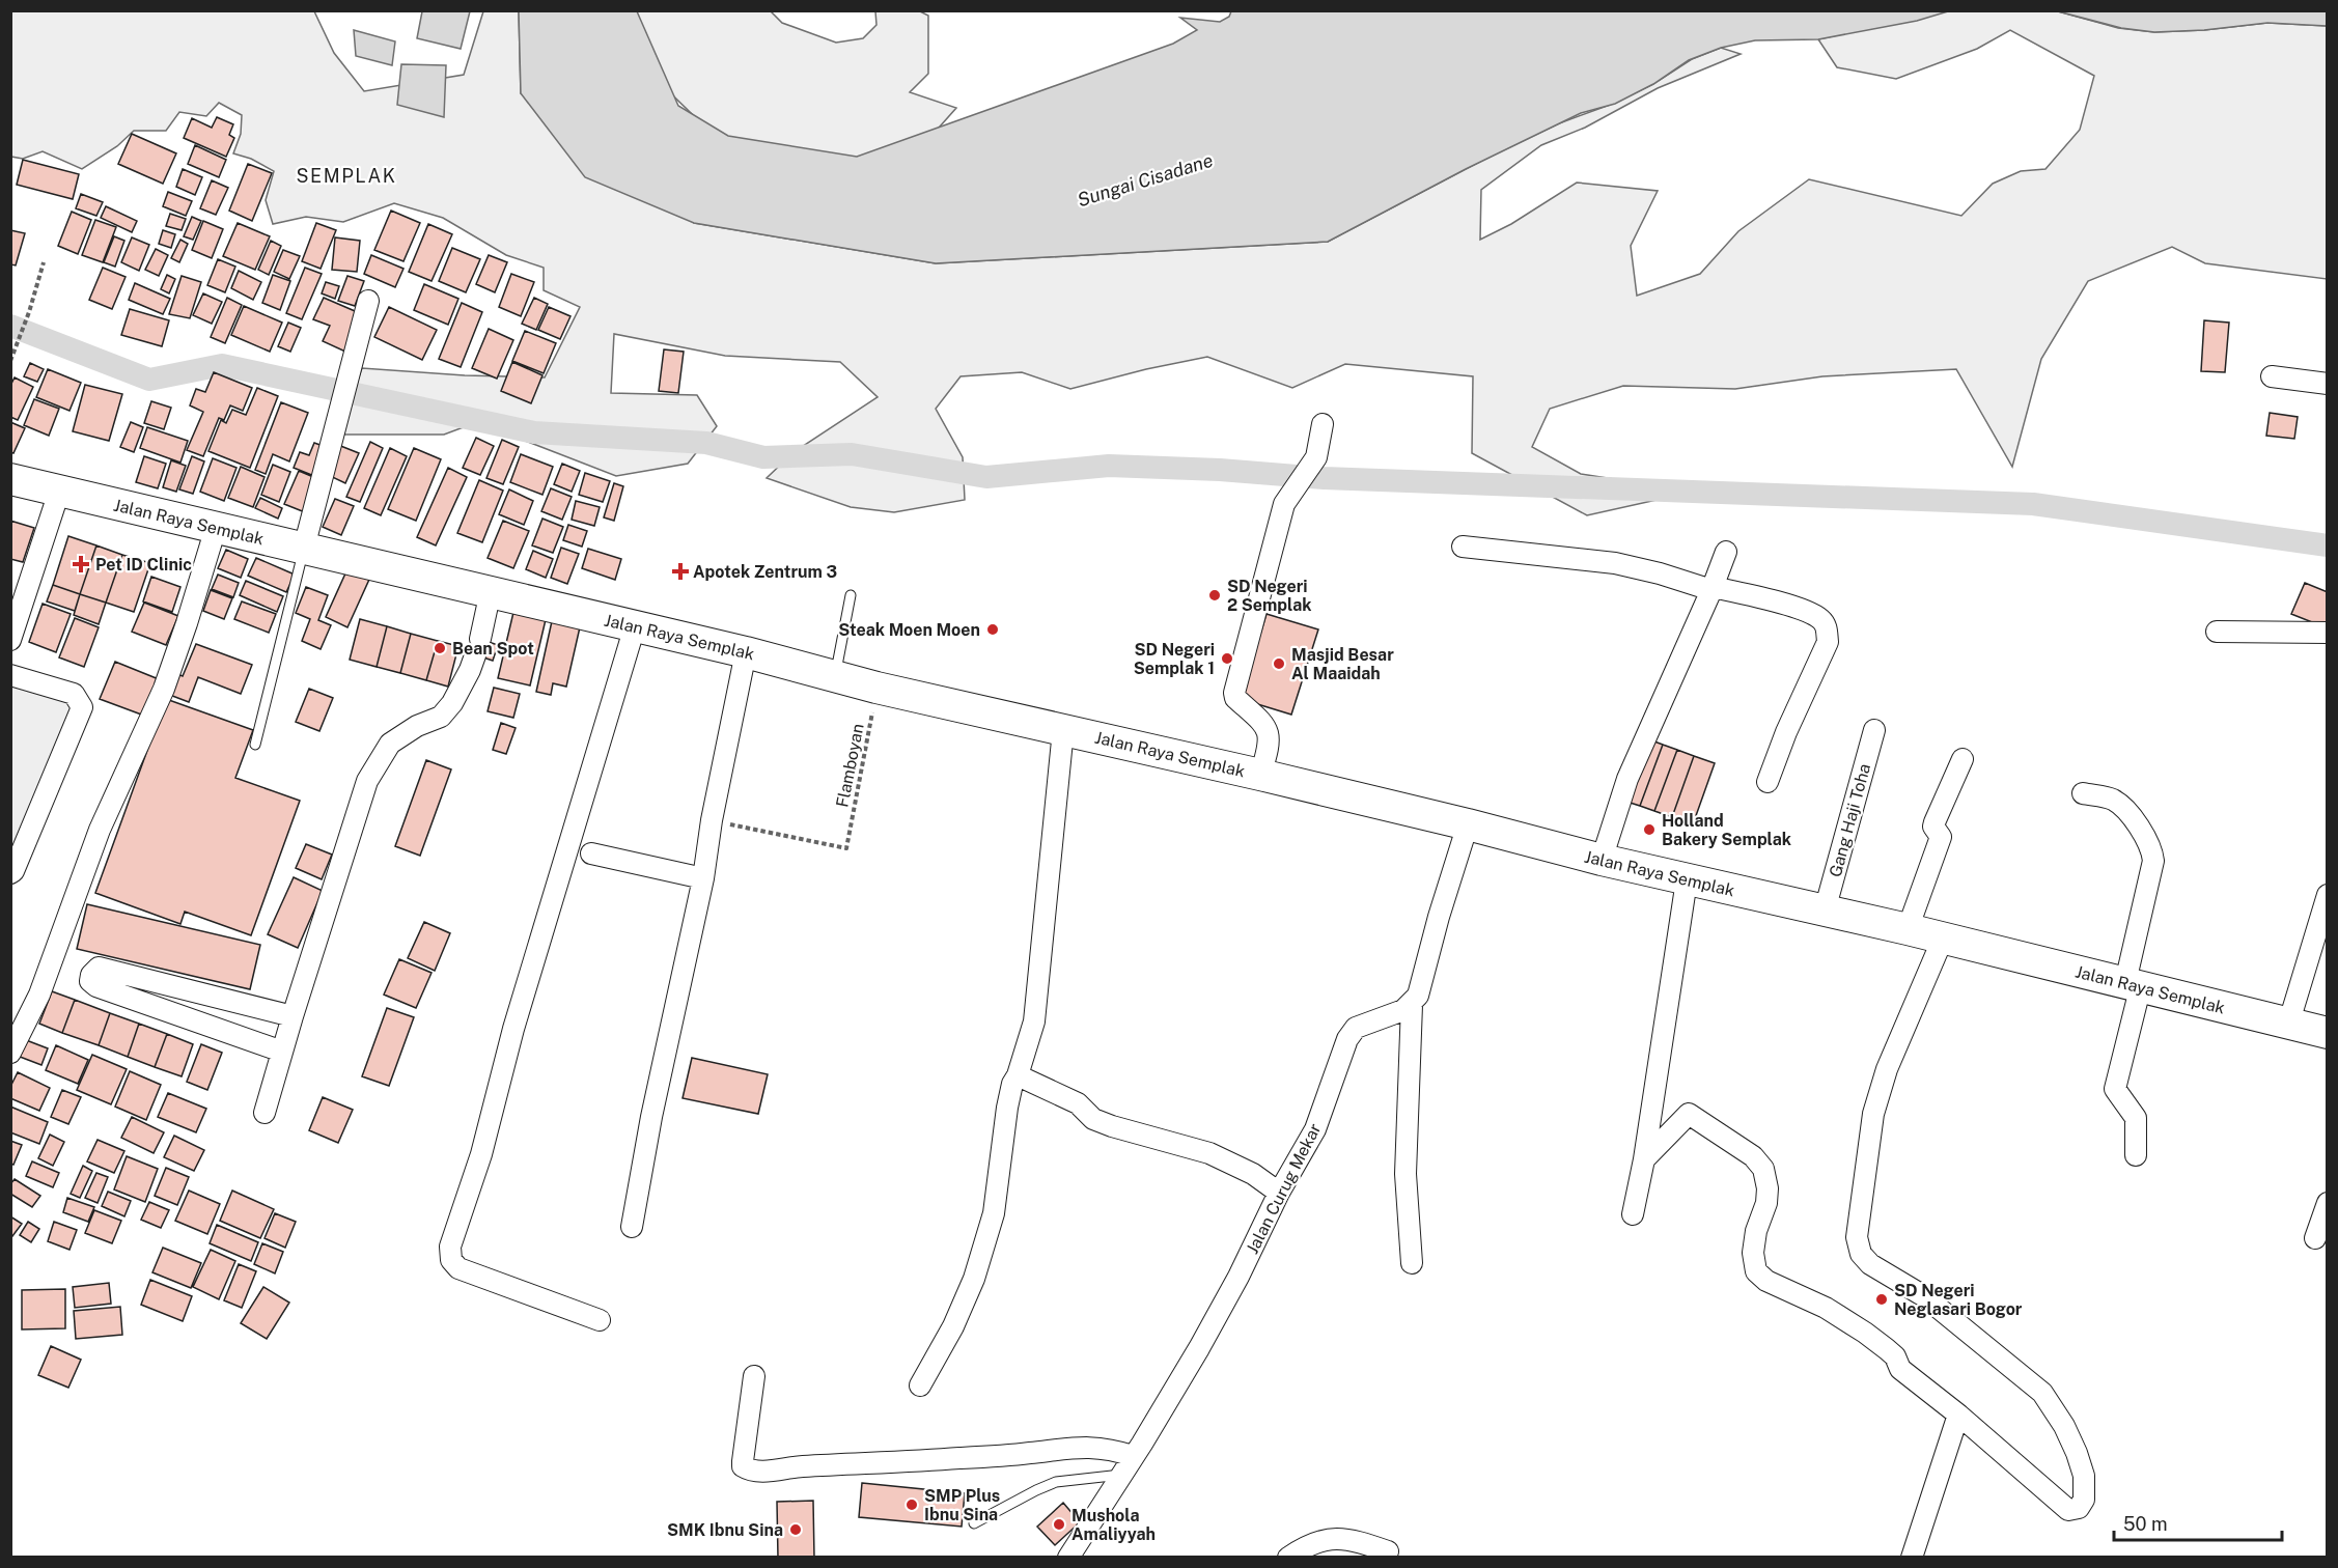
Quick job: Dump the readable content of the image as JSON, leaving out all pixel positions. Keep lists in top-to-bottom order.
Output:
{
  "streets": {
    "main road": ["Jalan Raya Semplak"],
    "street": ["Gang Haji Toha", "Jalan Curug Mekar"],
    "path": ["Flamboyan"]
  },
  "crossings": [
    ["Jalan Raya Semplak", "Flamboyan"],
    ["Jalan Raya Semplak", "Gang Haji Toha"]
  ],
  "districts": ["SEMPLAK"],
  "water": ["Sungai Cisadane"],
  "places": {
    "health": ["Pet ID Clinic", "Apotek Zentrum 3"],
    "other": [
      "SD Negeri 2 Semplak",
      "Steak Moen Moen",
      "Bean Spot",
      "SD Negeri Semplak 1",
      "Masjid Besar Al Maaidah",
      "Holland Bakery Semplak",
      "SD Negeri Neglasari Bogor",
      "SMP Plus Ibnu Sina",
      "Mushola Amaliyyah",
      "SMK Ibnu Sina"
    ]
  },
  "scale_bar": "50 m"
}
